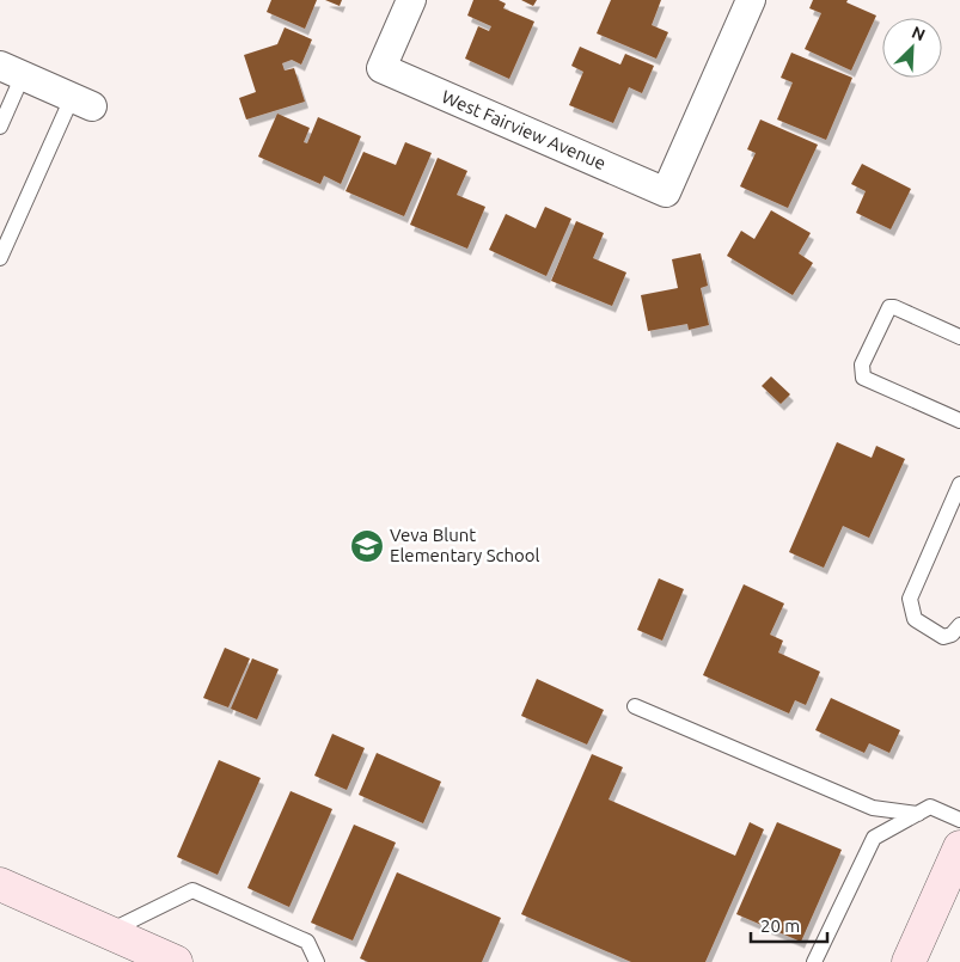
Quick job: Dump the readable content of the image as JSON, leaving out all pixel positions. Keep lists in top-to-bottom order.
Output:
{
  "streets": {
    "street": ["West Fairview Avenue"]
  },
  "places": {
    "school or university": ["Veva Blunt Elementary School"]
  },
  "scale_bar": "20 m",
  "north": "top right"
}
